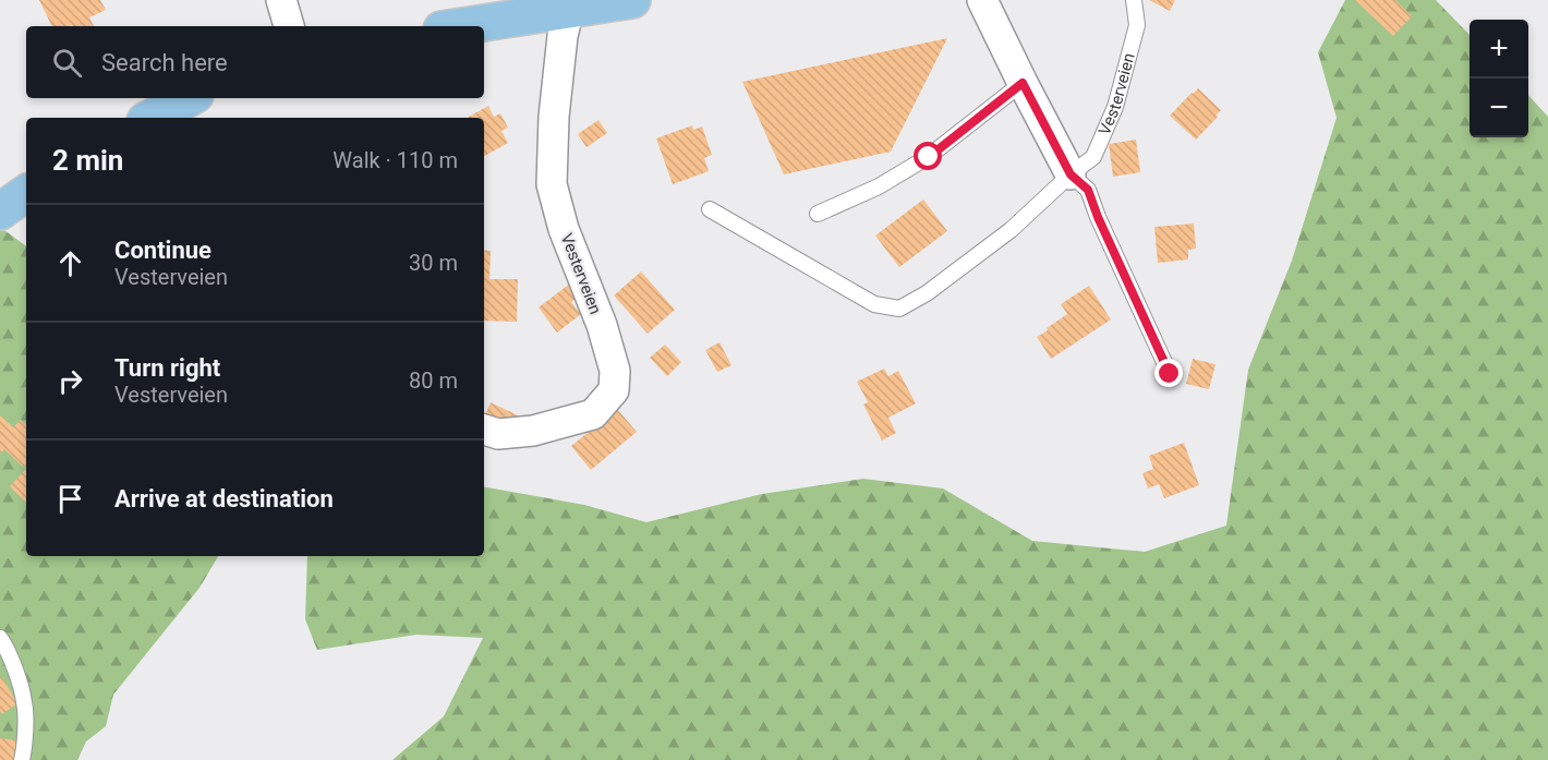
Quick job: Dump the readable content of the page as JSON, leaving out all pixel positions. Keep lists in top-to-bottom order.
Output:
{
  "streets": {
    "street": ["Vesterveien"]
  },
  "page": {
    "map_buttons": ["+", "−"],
    "search": "Search here",
    "heading": ["2 min", "Walk · 110 m"],
    "list": [
      ["Continue", "Vesterveien", "30 m"],
      ["Turn right", "Vesterveien", "80 m"],
      "Arrive at destination"
    ]
  }
}
